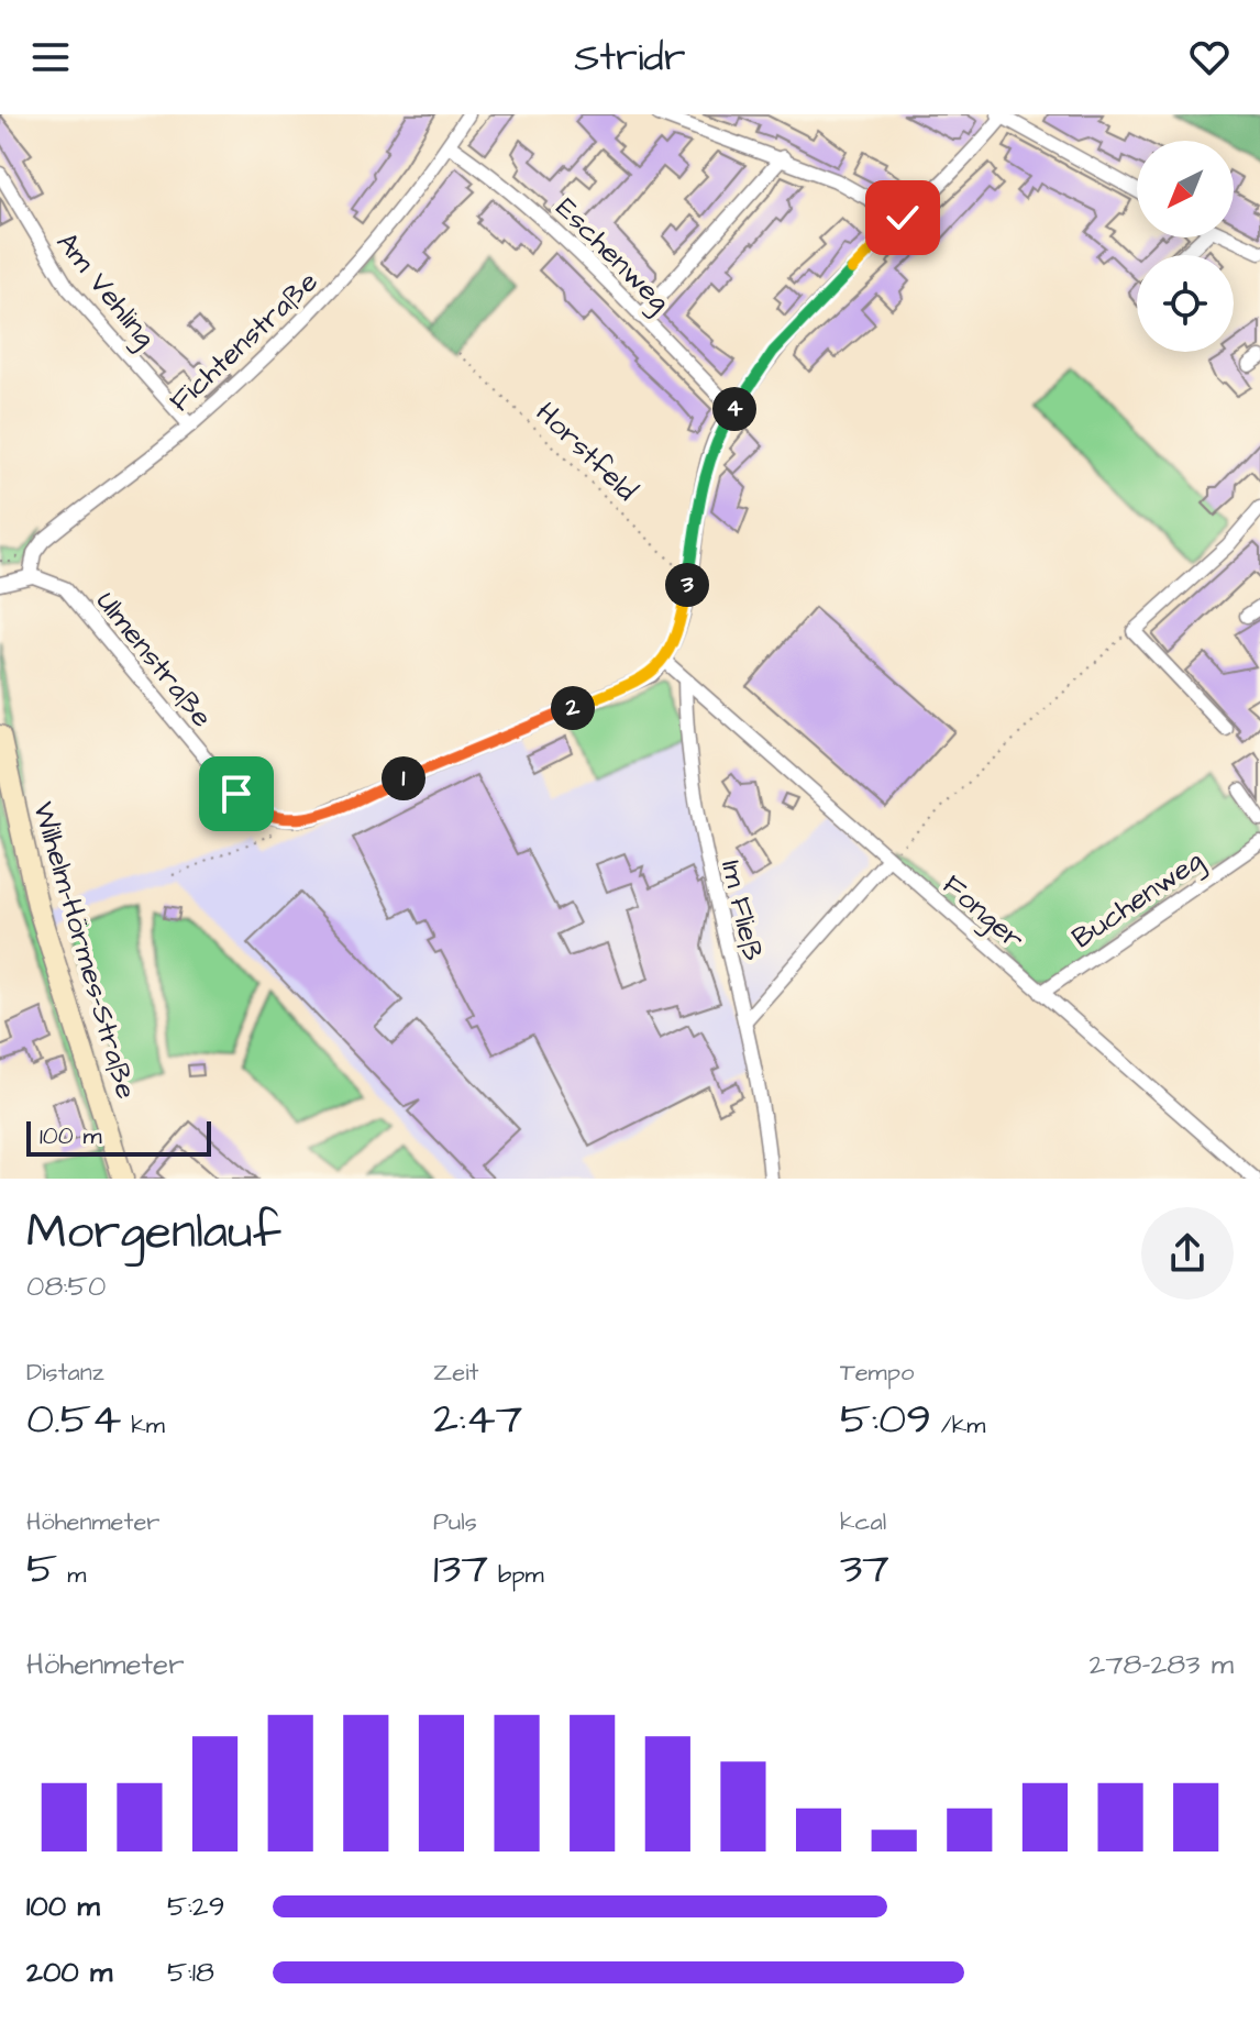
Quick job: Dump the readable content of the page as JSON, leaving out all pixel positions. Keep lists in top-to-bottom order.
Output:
{
  "streets": {
    "street": [
      "Eschenweg",
      "Am Vehling",
      "Fichtenstraße",
      "Ulmenstraße",
      "Buchenweg",
      "Im Fließ",
      "Fonger",
      "Wilhelm-Hörmes-Straße"
    ],
    "path": ["Horstfeld"]
  },
  "crossings": [
    ["Eschenweg", "Fichtenstraße"],
    ["Am Vehling", "Fichtenstraße"],
    ["Fichtenstraße", "Ulmenstraße"],
    ["Buchenweg", "Fonger"],
    ["Im Fließ", "Fonger"]
  ],
  "scale_bar": "100 m",
  "north": "bottom left",
  "page": {
    "header": "Stridr",
    "pins": [
      "4",
      "3",
      "2",
      "1"
    ],
    "scale": "100 m",
    "heading": ["Morgenlauf", "08:50"],
    "stats": [
      ["Distanz", "0.54 km"],
      ["Zeit", "2:47"],
      ["Tempo", "5:09 /km"],
      ["Höhenmeter", "5 m"],
      ["Puls", "137 bpm"],
      ["kcal", "37"]
    ],
    "chart": ["Höhenmeter", "278–283 m"],
    "list": [
      {
        "name": "100 m",
        "note": "5:29"
      },
      {
        "name": "200 m",
        "note": "5:18"
      }
    ]
  }
}
